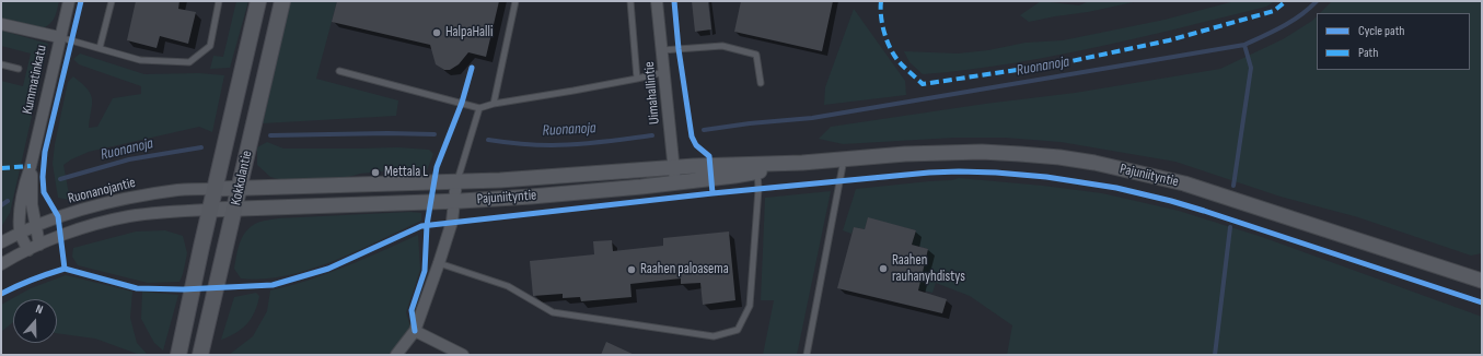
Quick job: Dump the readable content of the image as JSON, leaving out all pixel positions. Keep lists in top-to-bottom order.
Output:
{
  "streets": {
    "main road": ["Kokkolantie"],
    "street": [
      "Kummatinkatu",
      "Uimahallintie",
      "Pajuniityntie",
      "Ruonanojantie"
    ]
  },
  "crossings": [
    ["Kummatinkatu", "Ruonanojantie"],
    ["Uimahallintie", "Pajuniityntie"],
    ["Pajuniityntie", "Kokkolantie"],
    ["Pajuniityntie", "Ruonanojantie"],
    ["Kokkolantie", "Ruonanojantie"]
  ],
  "water": ["Ruonanoja"],
  "places": [
    "HalpaHalli",
    "Mettala L",
    "Raahen rauhanyhdistys",
    "Raahen paloasema"
  ],
  "legend": ["Cycle path", "Path"],
  "north": "top"
}
